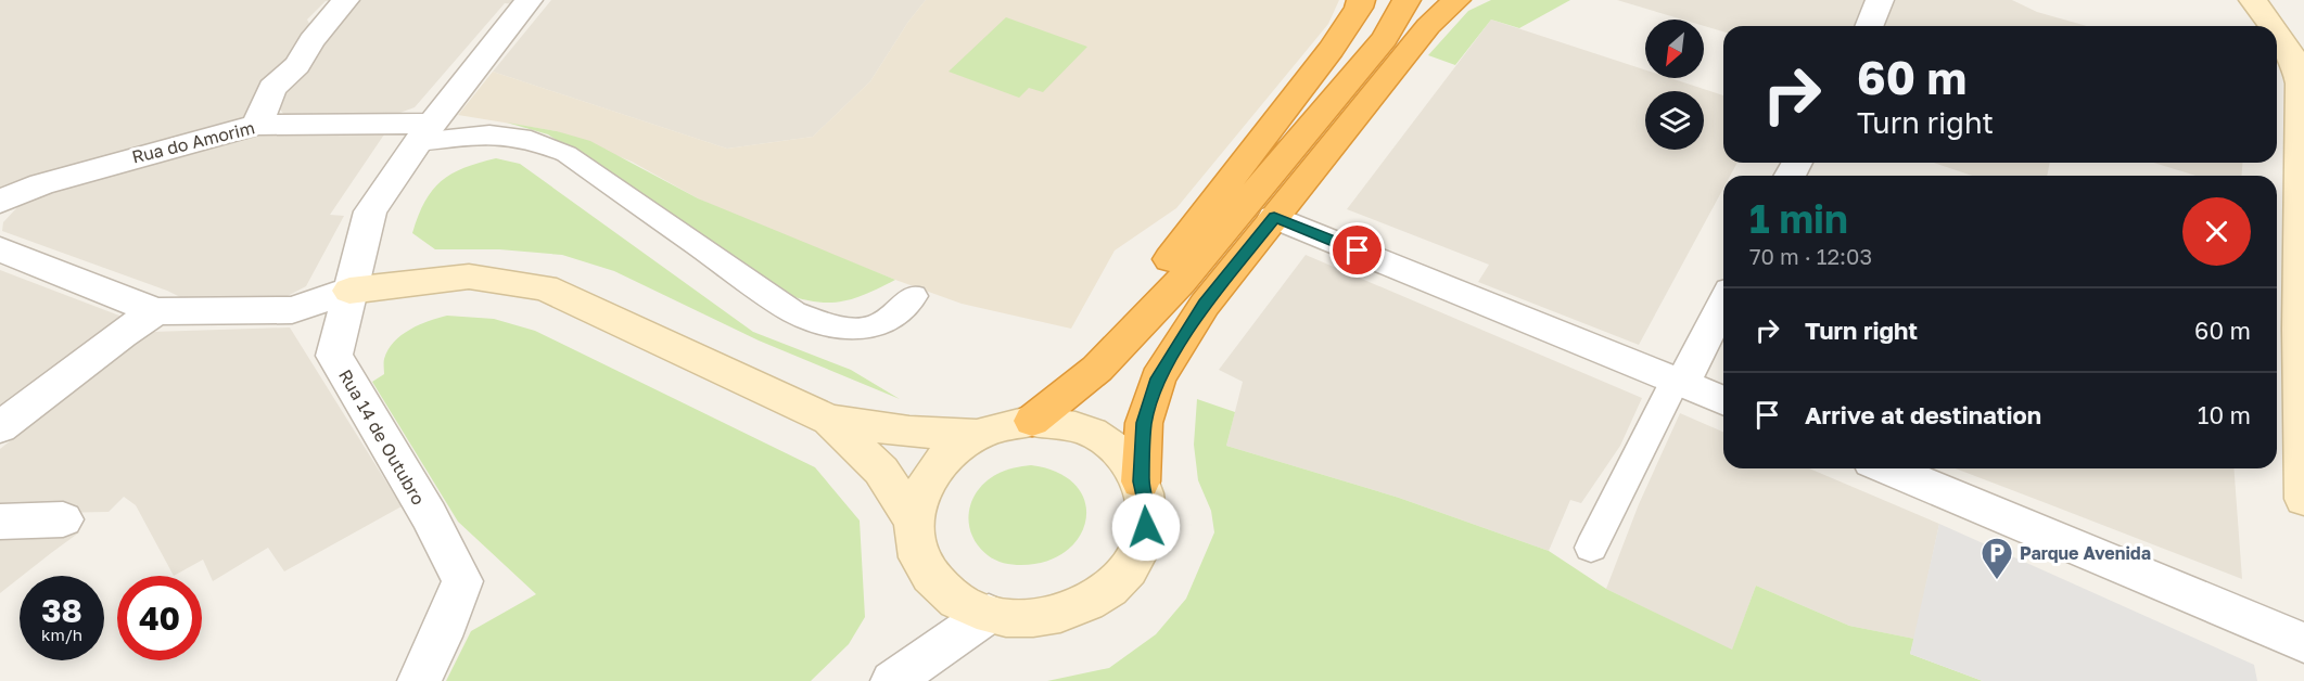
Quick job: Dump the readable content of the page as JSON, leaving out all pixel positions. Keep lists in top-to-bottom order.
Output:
{
  "streets": {
    "street": ["Rua do Amorim", "Rua 14 de Outubro"]
  },
  "crossings": [
    ["Rua do Amorim", "Rua 14 de Outubro"]
  ],
  "places": {
    "parking": ["Parque Avenida"]
  },
  "north": "bottom left",
  "page": {
    "turn": ["60 m", "Turn right"],
    "heading": ["1 min", "70 m · 12:03"],
    "list": [
      {
        "name": "Turn right",
        "value": "60 m"
      },
      {
        "name": "Arrive at destination",
        "value": "10 m"
      }
    ],
    "speed": "38 km/h",
    "limit": "40"
  }
}
